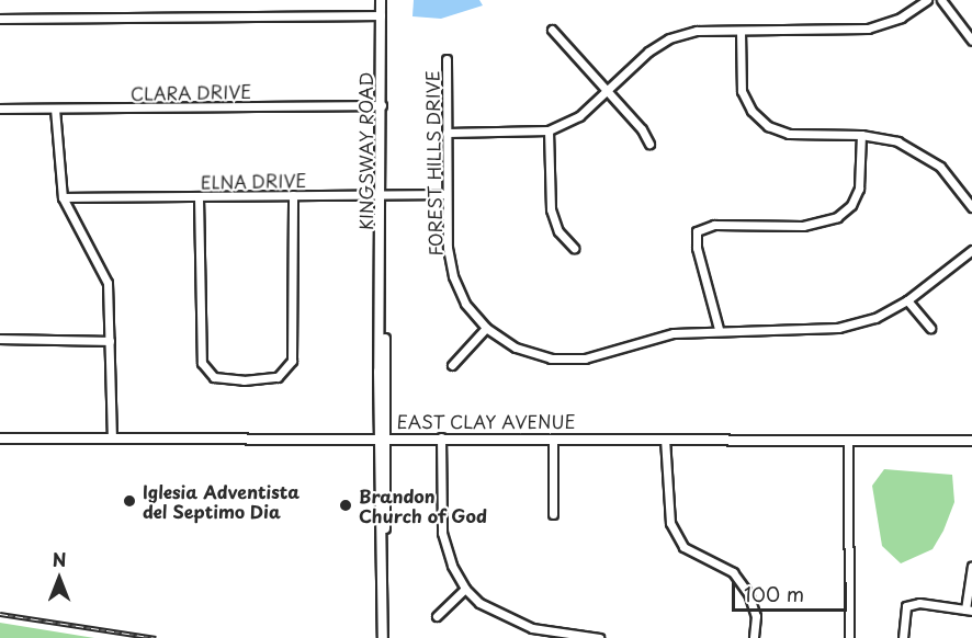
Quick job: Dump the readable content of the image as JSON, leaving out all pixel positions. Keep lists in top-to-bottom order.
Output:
{
  "streets": {
    "street": [
      "CLARA DRIVE",
      "KINGSWAY ROAD",
      "FOREST HILLS DRIVE",
      "ELNA DRIVE",
      "EAST CLAY AVENUE"
    ]
  },
  "crossings": [
    ["CLARA DRIVE", "KINGSWAY ROAD"],
    ["KINGSWAY ROAD", "ELNA DRIVE"],
    ["KINGSWAY ROAD", "EAST CLAY AVENUE"],
    ["FOREST HILLS DRIVE", "ELNA DRIVE"]
  ],
  "places": ["Iglesia Adventista del Septimo Dia", "Brandon Church of God"],
  "scale_bar": "100 m",
  "north": "top"
}
